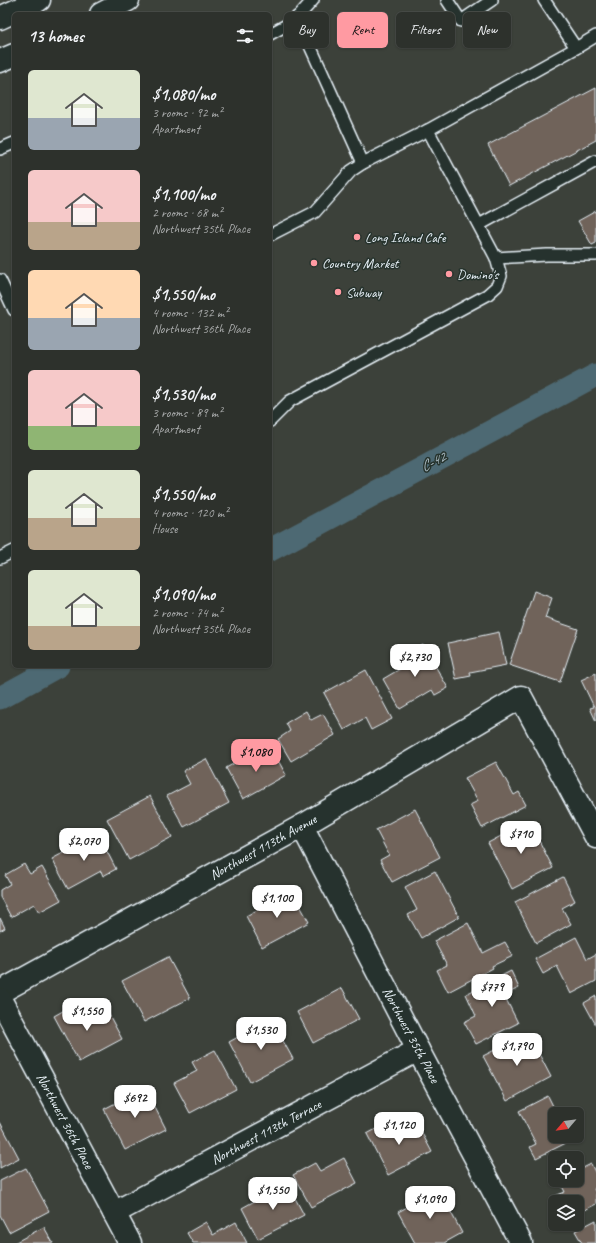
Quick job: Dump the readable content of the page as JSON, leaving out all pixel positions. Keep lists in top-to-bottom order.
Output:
{
  "streets": {
    "street": [
      "Northwest 113th Avenue",
      "Northwest 35th Place",
      "Northwest 36th Place",
      "Northwest 113th Terrace"
    ]
  },
  "crossings": [
    ["Northwest 113th Avenue", "Northwest 35th Place"],
    ["Northwest 35th Place", "Northwest 113th Terrace"],
    ["Northwest 36th Place", "Northwest 113th Terrace"]
  ],
  "water": ["C-42"],
  "places": [
    "Long Island Cafe",
    "Country Market",
    "Domino's",
    "Subway"
  ],
  "north": "bottom left",
  "page": {
    "chip": [
      "Buy",
      "Rent",
      "Filters",
      "New"
    ],
    "heading": "13 homes",
    "list": [
      {
        "name": "$1,080/mo",
        "note": "3 rooms · 92 m² · Apartment"
      },
      {
        "name": "$1,100/mo",
        "note": "2 rooms · 68 m² · Northwest 35th Place"
      },
      {
        "name": "$1,550/mo",
        "note": "4 rooms · 132 m² · Northwest 36th Place"
      },
      {
        "name": "$1,530/mo",
        "note": "3 rooms · 89 m² · Apartment"
      },
      {
        "name": "$1,550/mo",
        "note": "4 rooms · 120 m² · House"
      },
      {
        "name": "$1,090/mo",
        "note": "2 rooms · 74 m² · Northwest 35th Place"
      }
    ],
    "price": [
      "$2,730",
      "$1,080",
      "$710",
      "$2,070",
      "$1,100",
      "$779",
      "$1,550",
      "$1,530",
      "$1,790",
      "$692",
      "$1,120",
      "$1,550",
      "$1,090"
    ]
  }
}
